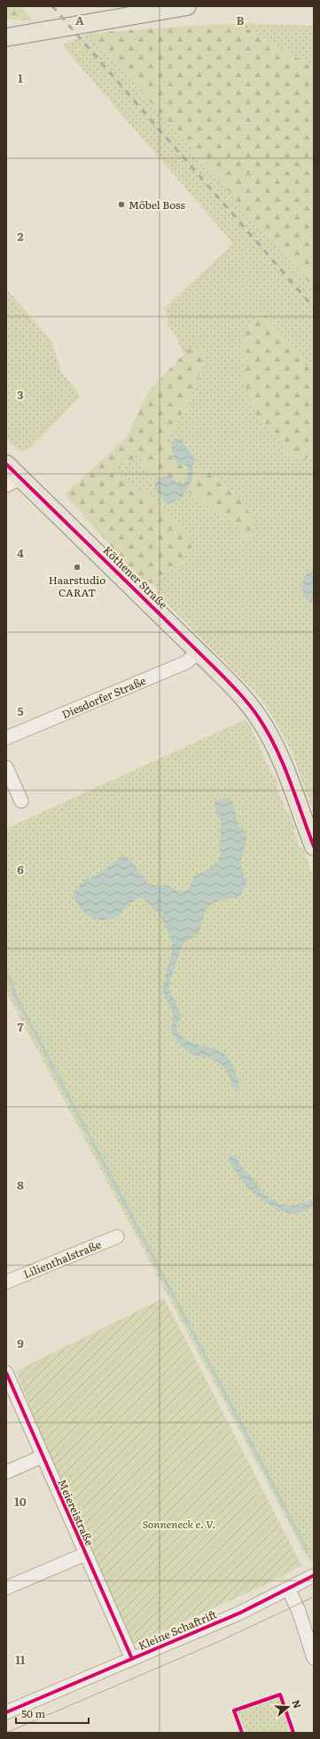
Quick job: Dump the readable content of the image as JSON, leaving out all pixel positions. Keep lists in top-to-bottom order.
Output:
{
  "streets": {
    "main road": ["Köthener Straße"],
    "street": [
      "Diesdorfer Straße",
      "Lilienthalstraße",
      "Meiereistraße",
      "Kleine Schaftrift"
    ]
  },
  "crossings": [
    ["Köthener Straße", "Diesdorfer Straße"],
    ["Meiereistraße", "Kleine Schaftrift"]
  ],
  "parks": ["Sonneneck e. V."],
  "places": ["Möbel Boss", "Haarstudio CARAT"],
  "scale_bar": "50 m",
  "north": "right",
  "grid": {
    "columns": ["A", "B"],
    "rows": [
      "1",
      "2",
      "3",
      "4",
      "5",
      "6",
      "7",
      "8",
      "9",
      "10",
      "11"
    ]
  }
}
